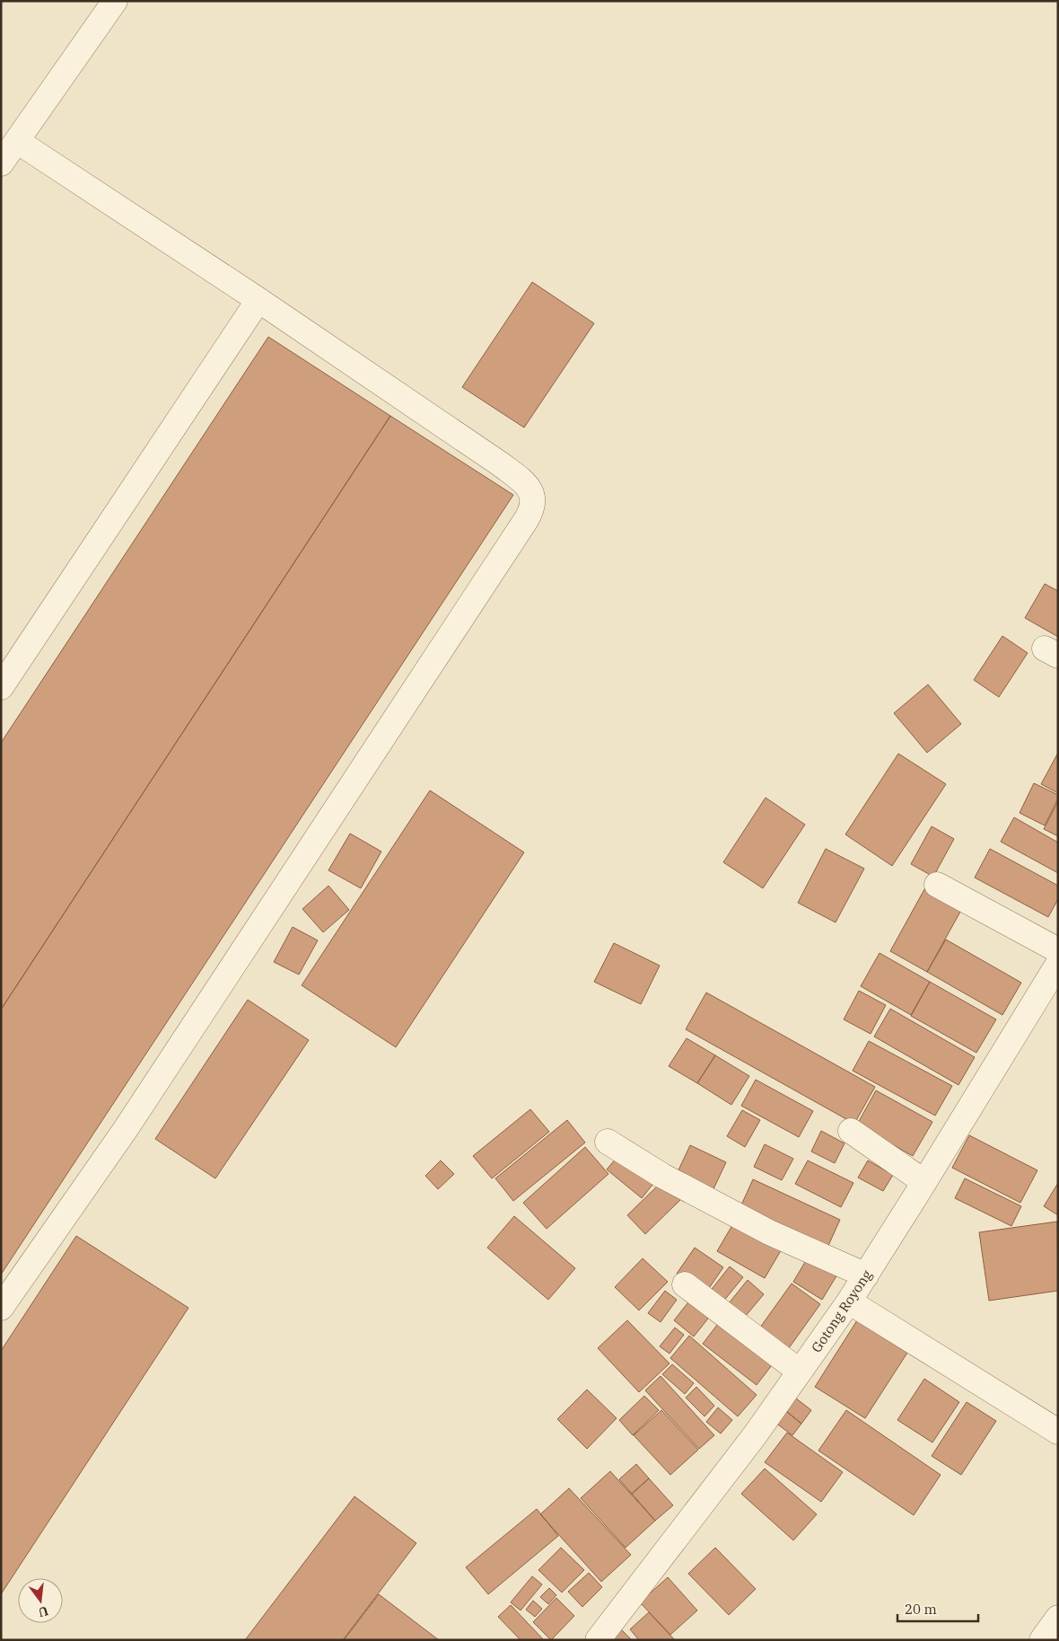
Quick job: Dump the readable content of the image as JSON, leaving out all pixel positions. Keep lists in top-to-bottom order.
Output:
{
  "streets": {
    "street": ["Gotong Royong"]
  },
  "scale_bar": "20 m",
  "north": "bottom"
}
